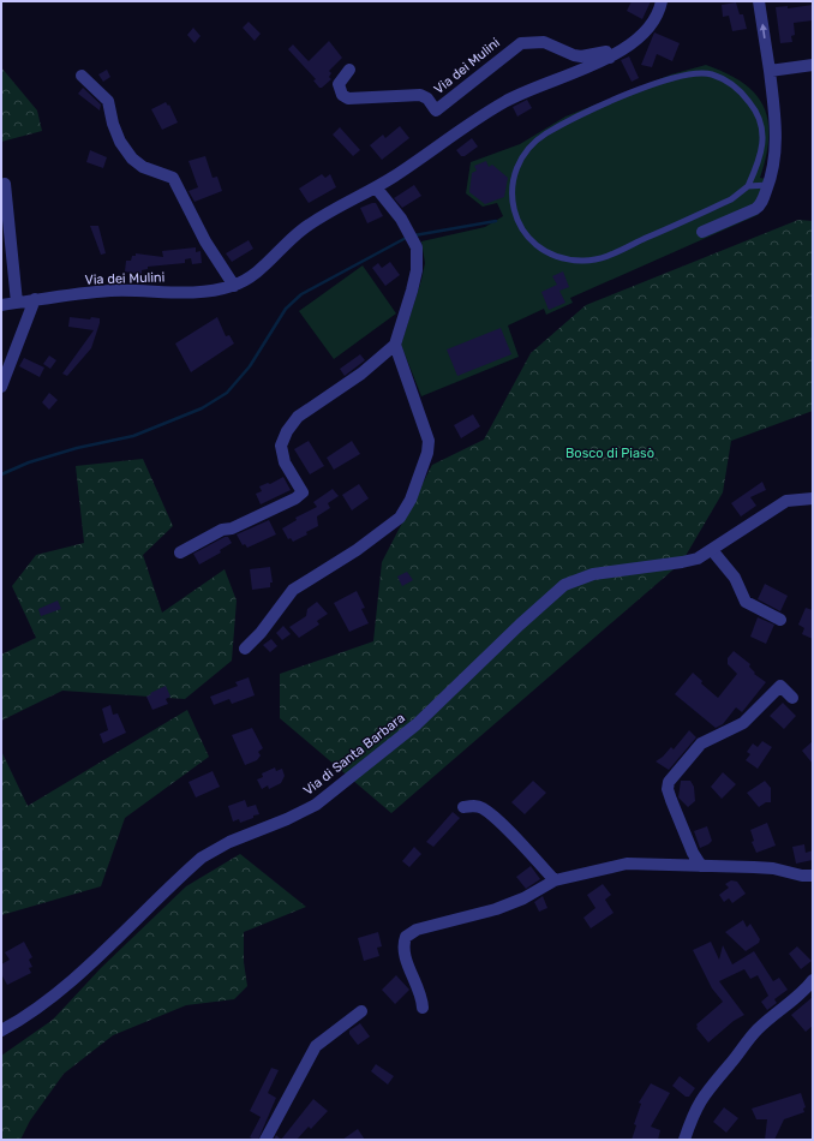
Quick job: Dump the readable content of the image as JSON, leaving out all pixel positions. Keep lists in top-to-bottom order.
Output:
{
  "streets": {
    "street": ["Via dei Mulini", "Via di Santa Barbara"]
  },
  "parks": ["Bosco di Piasò"]
}
